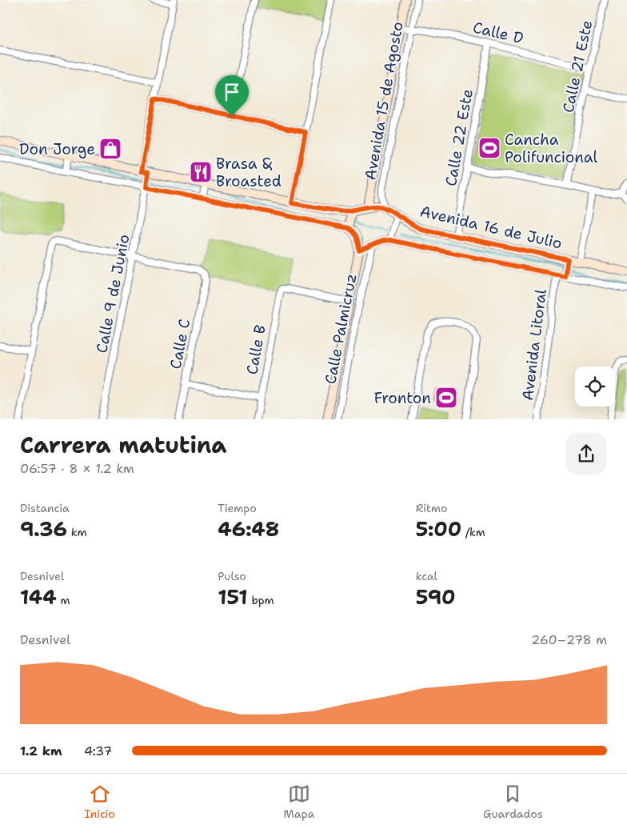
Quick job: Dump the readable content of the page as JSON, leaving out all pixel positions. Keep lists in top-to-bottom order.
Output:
{
  "streets": {
    "street": [
      "Calle D",
      "Calle 21 Este",
      "Avenida 15 de Agosto",
      "Calle 22 Este",
      "Avenida 16 de Julio",
      "Calle 9 de Junio",
      "Calle Palmicruz",
      "Calle C",
      "Avenida Litoral",
      "Calle B"
    ]
  },
  "crossings": [
    ["Calle D", "Calle 21 Este"],
    ["Calle D", "Avenida 15 de Agosto"],
    ["Calle D", "Calle 22 Este"],
    ["Avenida 15 de Agosto", "Avenida 16 de Julio"],
    ["Calle 22 Este", "Avenida 16 de Julio"],
    ["Avenida 16 de Julio", "Calle Palmicruz"],
    ["Avenida 16 de Julio", "Avenida Litoral"],
    ["Calle 9 de Junio", "Calle C"],
    ["Calle Palmicruz", "Calle B"]
  ],
  "places": {
    "sports": ["Cancha Polifuncional", "Fronton"],
    "shop": ["Don Jorge"],
    "restaurant": ["Brasa & Broasted"]
  },
  "page": {
    "heading": ["Carrera matutina", "06:57 · 8 × 1.2 km"],
    "stats": [
      ["Distancia", "9.36 km"],
      ["Tiempo", "46:48"],
      ["Ritmo", "5:00 /km"],
      ["Desnivel", "144 m"],
      ["Pulso", "151 bpm"],
      ["kcal", "590"]
    ],
    "chart": ["Desnivel", "260–278 m"],
    "list": [
      {
        "name": "1.2 km",
        "note": "4:37"
      }
    ],
    "tabs": ["Inicio", "Mapa", "Guardados"]
  }
}
